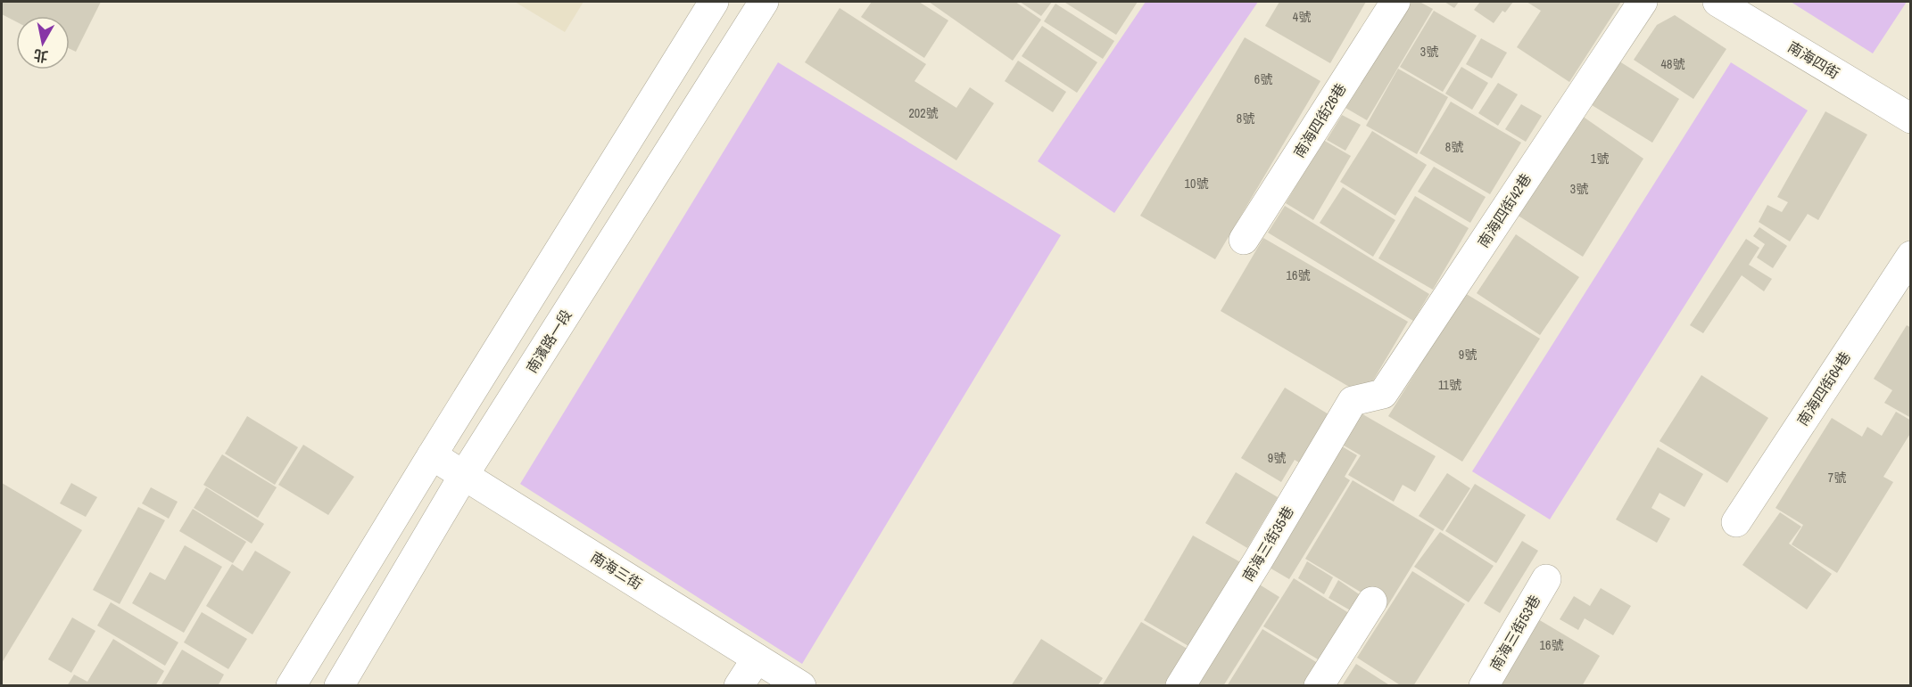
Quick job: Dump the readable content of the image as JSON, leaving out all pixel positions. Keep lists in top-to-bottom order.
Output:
{
  "streets": {
    "main road": [
      "南海四街",
      "南海四街26巷",
      "南海四街42巷",
      "南濱路一段",
      "南海四街64巷",
      "南海三街35巷",
      "南海三街",
      "南海三街53巷"
    ]
  },
  "crossings": [
    ["南海四街42巷", "南海三街35巷"],
    ["南濱路一段", "南海三街"]
  ],
  "house_numbers": [
    "4號",
    "3號",
    "48號",
    "6號",
    "202號",
    "8號",
    "8號",
    "1號",
    "10號",
    "3號",
    "16號",
    "9號",
    "11號",
    "9號",
    "7號",
    "16號"
  ],
  "north": "bottom"
}
